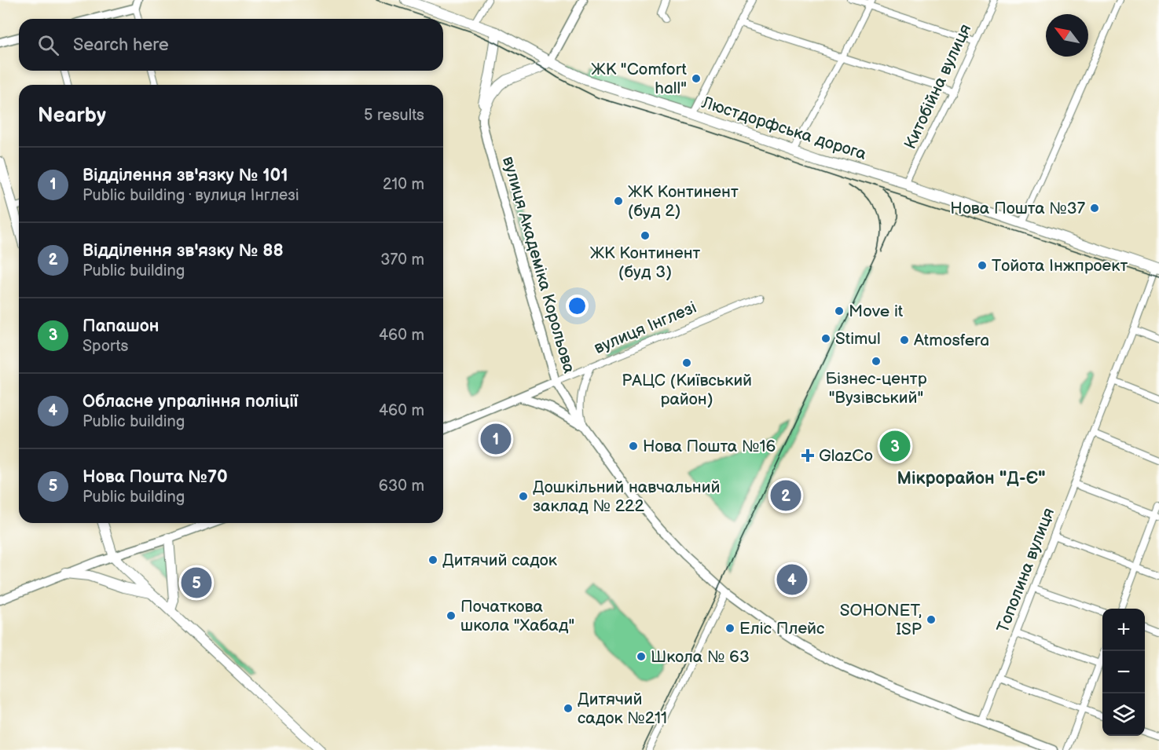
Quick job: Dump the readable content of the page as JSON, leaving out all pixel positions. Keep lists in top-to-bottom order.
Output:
{
  "streets": {
    "main road": ["Люстдорфська дорога", "вулиця Академіка Корольова", "вулиця Інглезі"],
    "street": ["Китобійна вулиця", "Тополина вулиця"]
  },
  "crossings": [
    ["Китобійна вулиця", "Люстдорфська дорога"],
    ["Люстдорфська дорога", "Тополина вулиця"],
    ["вулиця Академіка Корольова", "вулиця Інглезі"],
    ["вулиця Академіка Корольова", "Тополина вулиця"]
  ],
  "districts": ["Мікрорайон \"Д-Є\""],
  "places": {
    "other": [
      "ЖК \"Comfort hall\"",
      "ЖК Континент (буд 2)",
      "Нова Пошта №37",
      "ЖК Континент (буд 3)",
      "Тойота Інжпроект",
      "Move it",
      "Stimul",
      "Atmosfera",
      "Бізнес-центр \"Вузівський\"",
      "РАЦС (Київський район)",
      "Нова Пошта №16",
      "Дошкільний навчальний заклад № 222",
      "Дитячий садок",
      "Початкова школа \"Хабад\"",
      "SOHONET, ISP",
      "Еліс Плейс",
      "Школа № 63",
      "Дитячий садок №211"
    ],
    "health": ["GlazCo"]
  },
  "north": "top left",
  "page": {
    "search": "Search here",
    "heading": ["Nearby", "5 results"],
    "list": [
      {
        "mark": "1",
        "name": "Відділення зв'язку № 101",
        "note": "Public building · вулиця Інглезі",
        "value": "210 m"
      },
      {
        "mark": "2",
        "name": "Відділення зв'язку № 88",
        "note": "Public building",
        "value": "370 m"
      },
      {
        "mark": "3",
        "name": "Папашон",
        "note": "Sports",
        "value": "460 m"
      },
      {
        "mark": "4",
        "name": "Обласне упраління поліції",
        "note": "Public building",
        "value": "460 m"
      },
      {
        "mark": "5",
        "name": "Нова Пошта №70",
        "note": "Public building",
        "value": "630 m"
      }
    ],
    "pins": [
      "1",
      "3",
      "2",
      "4",
      "5"
    ],
    "map_buttons": ["+", "−"]
  }
}
